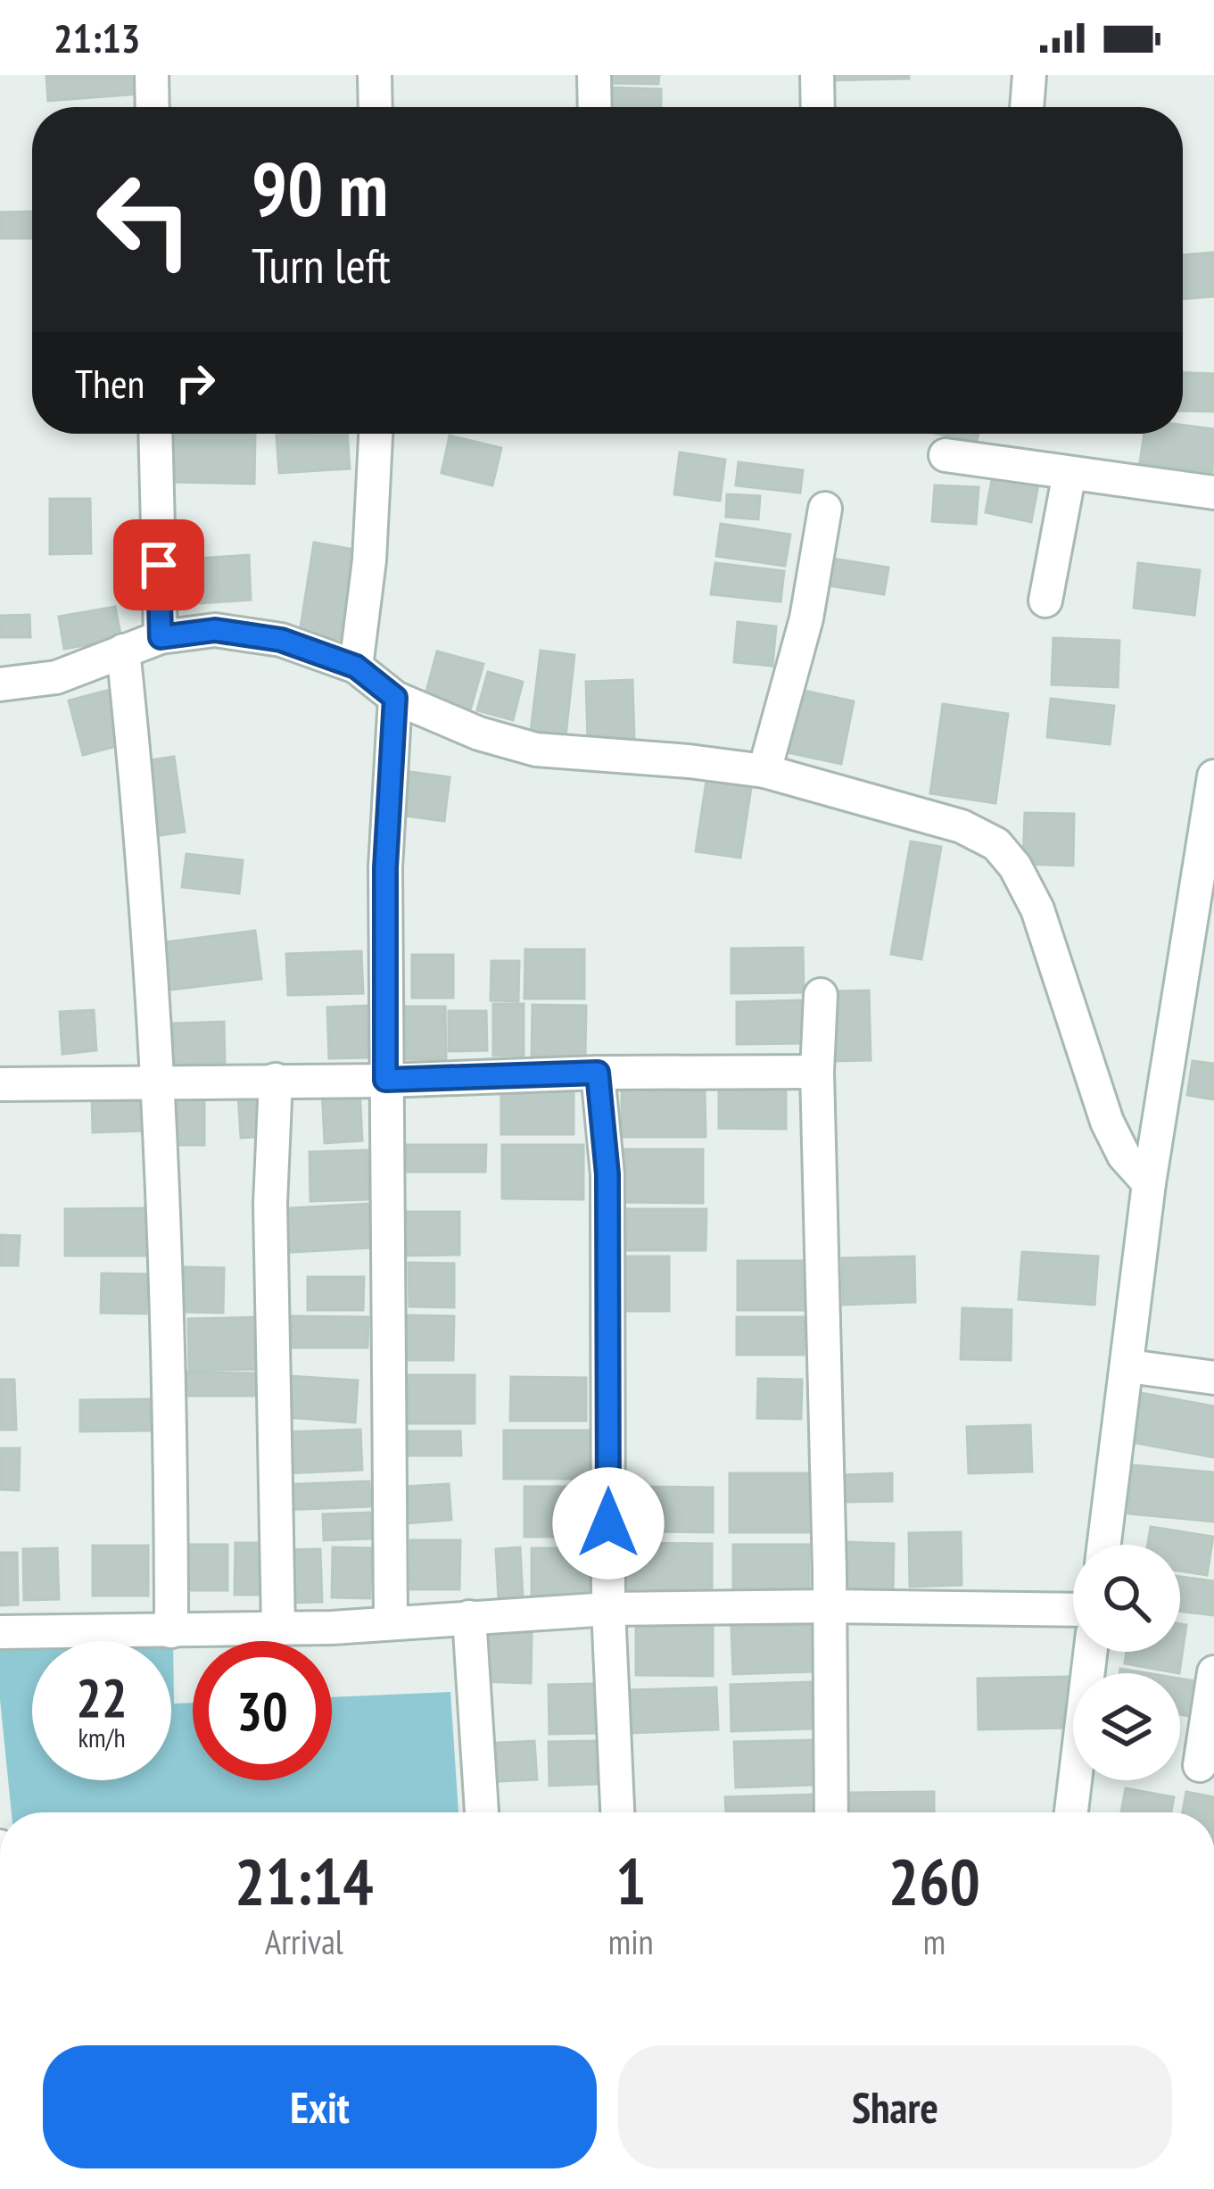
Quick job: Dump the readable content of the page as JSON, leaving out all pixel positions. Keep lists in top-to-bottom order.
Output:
{
  "page": {
    "status": "21:13",
    "turn": ["90 m", "Turn left"],
    "then": "Then",
    "speed": "22 km/h",
    "limit": "30",
    "eta": [
      "21:14",
      "Arrival",
      "1",
      "min",
      "260",
      "m"
    ],
    "buttons": ["Exit", "Share"]
  }
}
